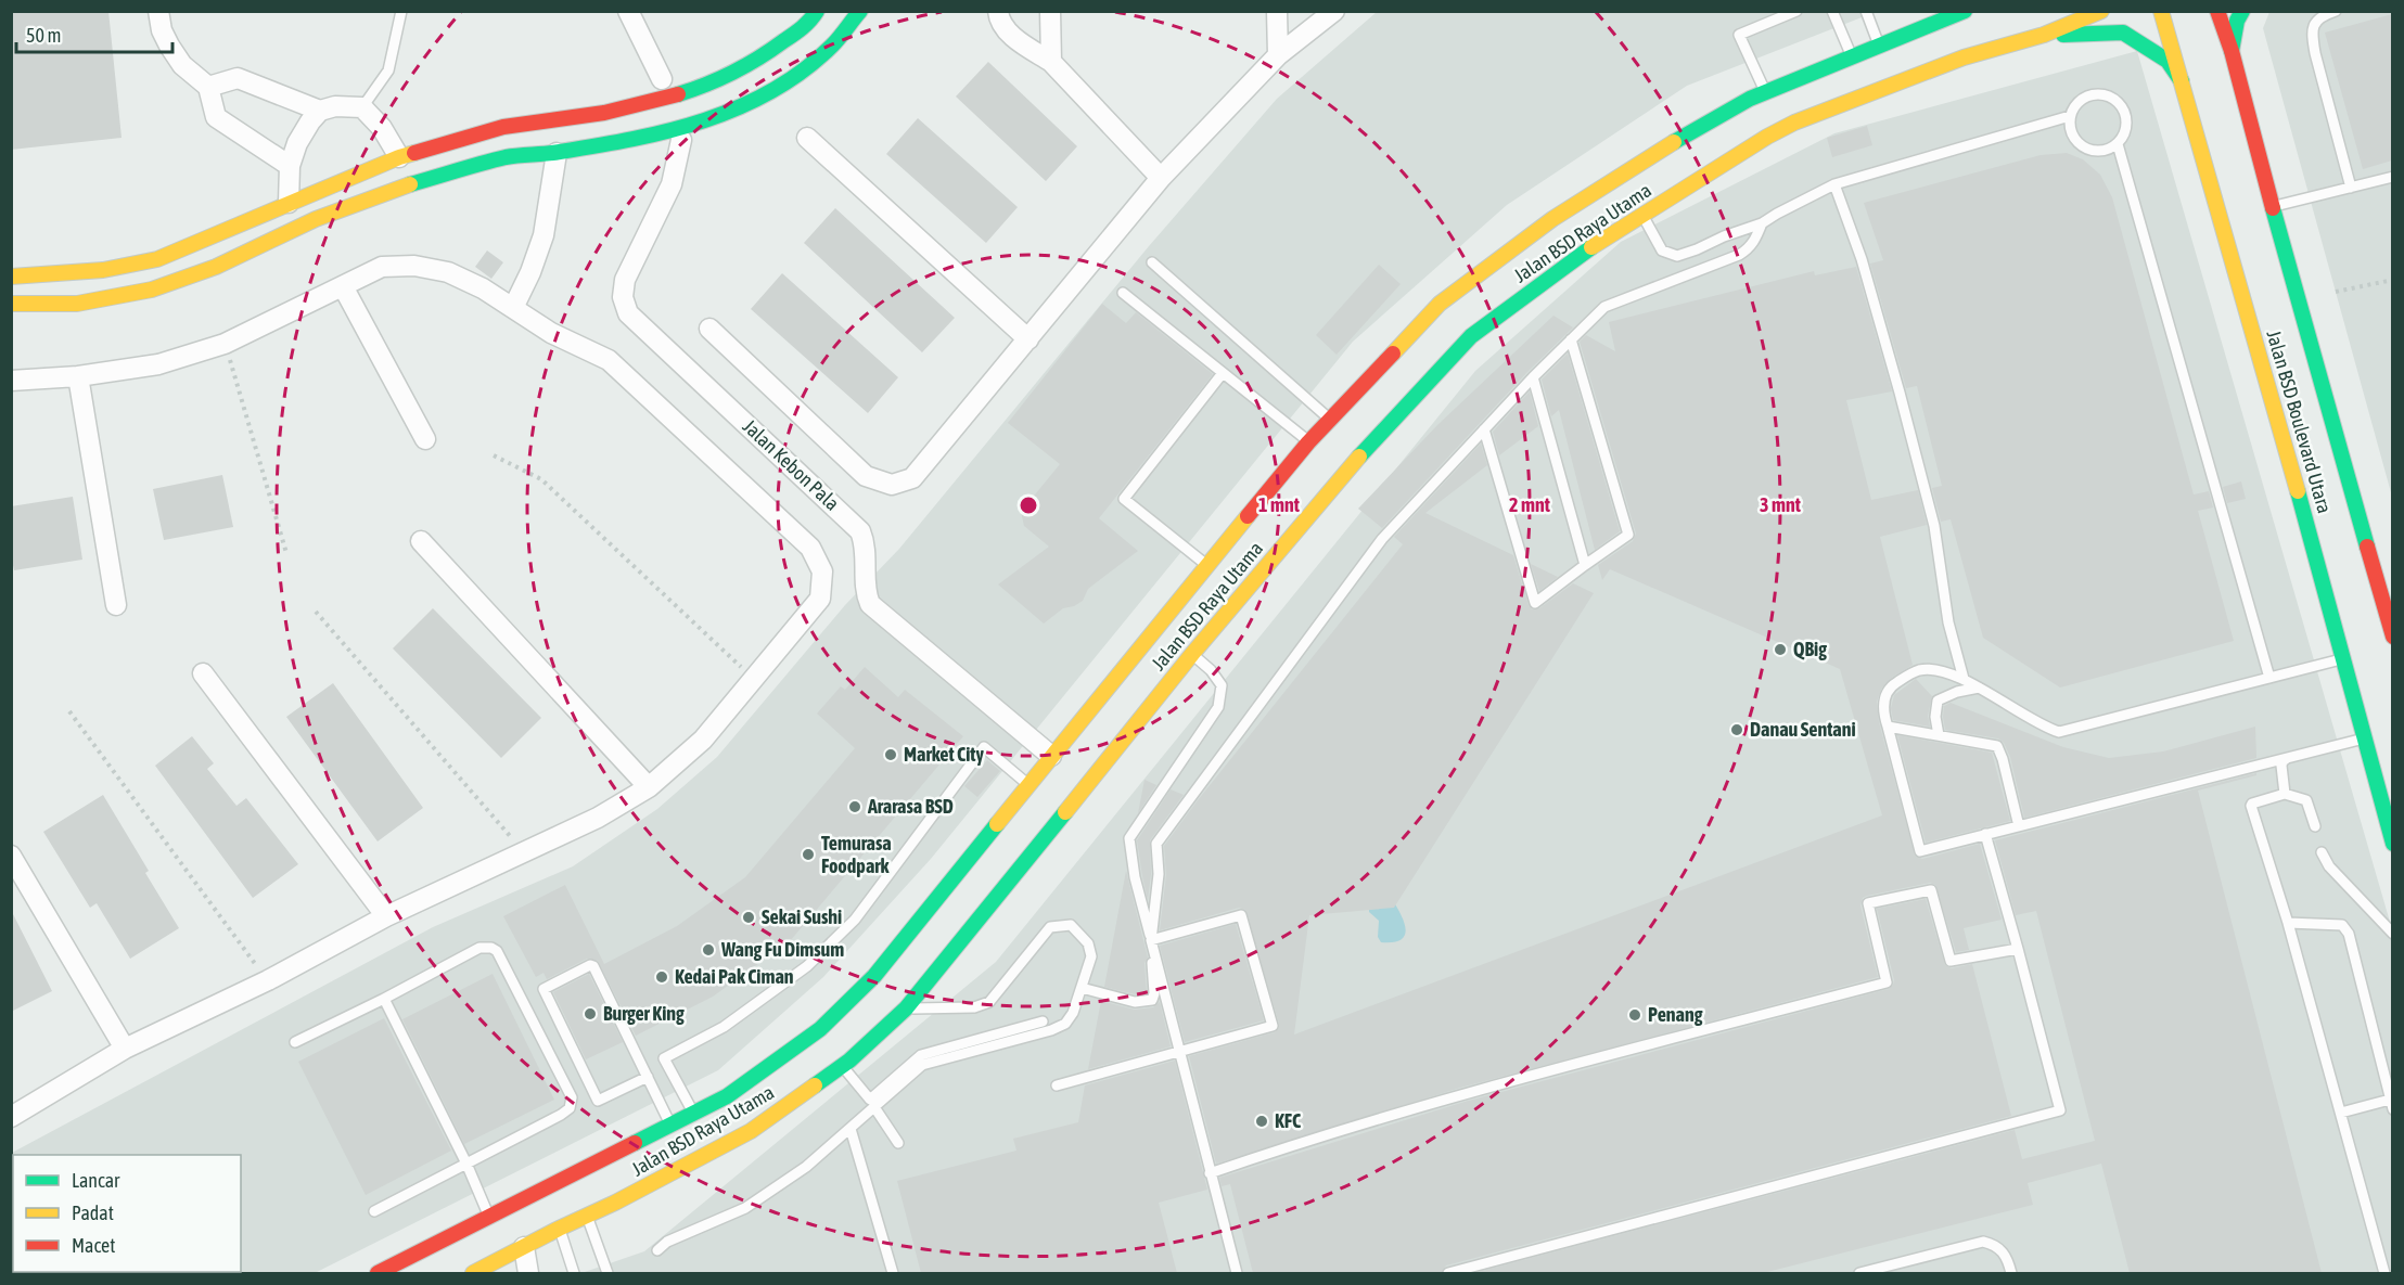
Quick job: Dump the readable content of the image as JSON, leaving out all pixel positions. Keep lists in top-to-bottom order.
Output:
{
  "streets": {
    "main road": ["Jalan BSD Raya Utama", "Jalan BSD Boulevard Utara"],
    "street": ["Jalan Kebon Pala"]
  },
  "crossings": [
    ["Jalan BSD Raya Utama", "Jalan Kebon Pala"]
  ],
  "places": [
    "QBig",
    "Danau Sentani",
    "Market City",
    "Ararasa BSD",
    "Temurasa Foodpark",
    "Sekai Sushi",
    "Wang Fu Dimsum",
    "Kedai Pak Ciman",
    "Burger King",
    "Penang",
    "KFC"
  ],
  "legend": ["Lancar", "Padat", "Macet"],
  "scale_bar": "50 m",
  "rings": ["1 mnt", "2 mnt", "3 mnt"]
}
